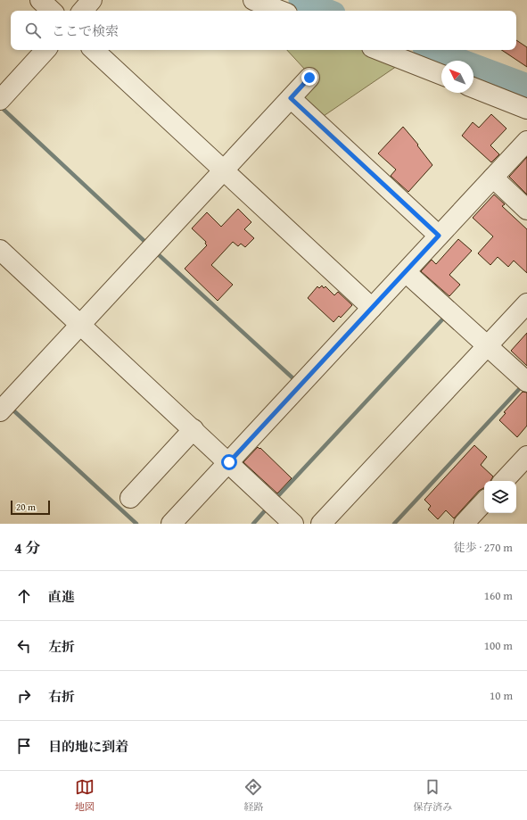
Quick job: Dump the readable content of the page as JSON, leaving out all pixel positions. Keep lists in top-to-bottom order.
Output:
{
  "scale_bar": "20 m",
  "north": "top left",
  "page": {
    "search": "ここで検索",
    "scale": "20 m",
    "heading": ["4 分", "徒歩 · 270 m"],
    "list": [
      ["直進", "160 m"],
      ["左折", "100 m"],
      ["右折", "10 m"],
      "目的地に到着"
    ],
    "nav": ["地図", "経路", "保存済み"]
  }
}
